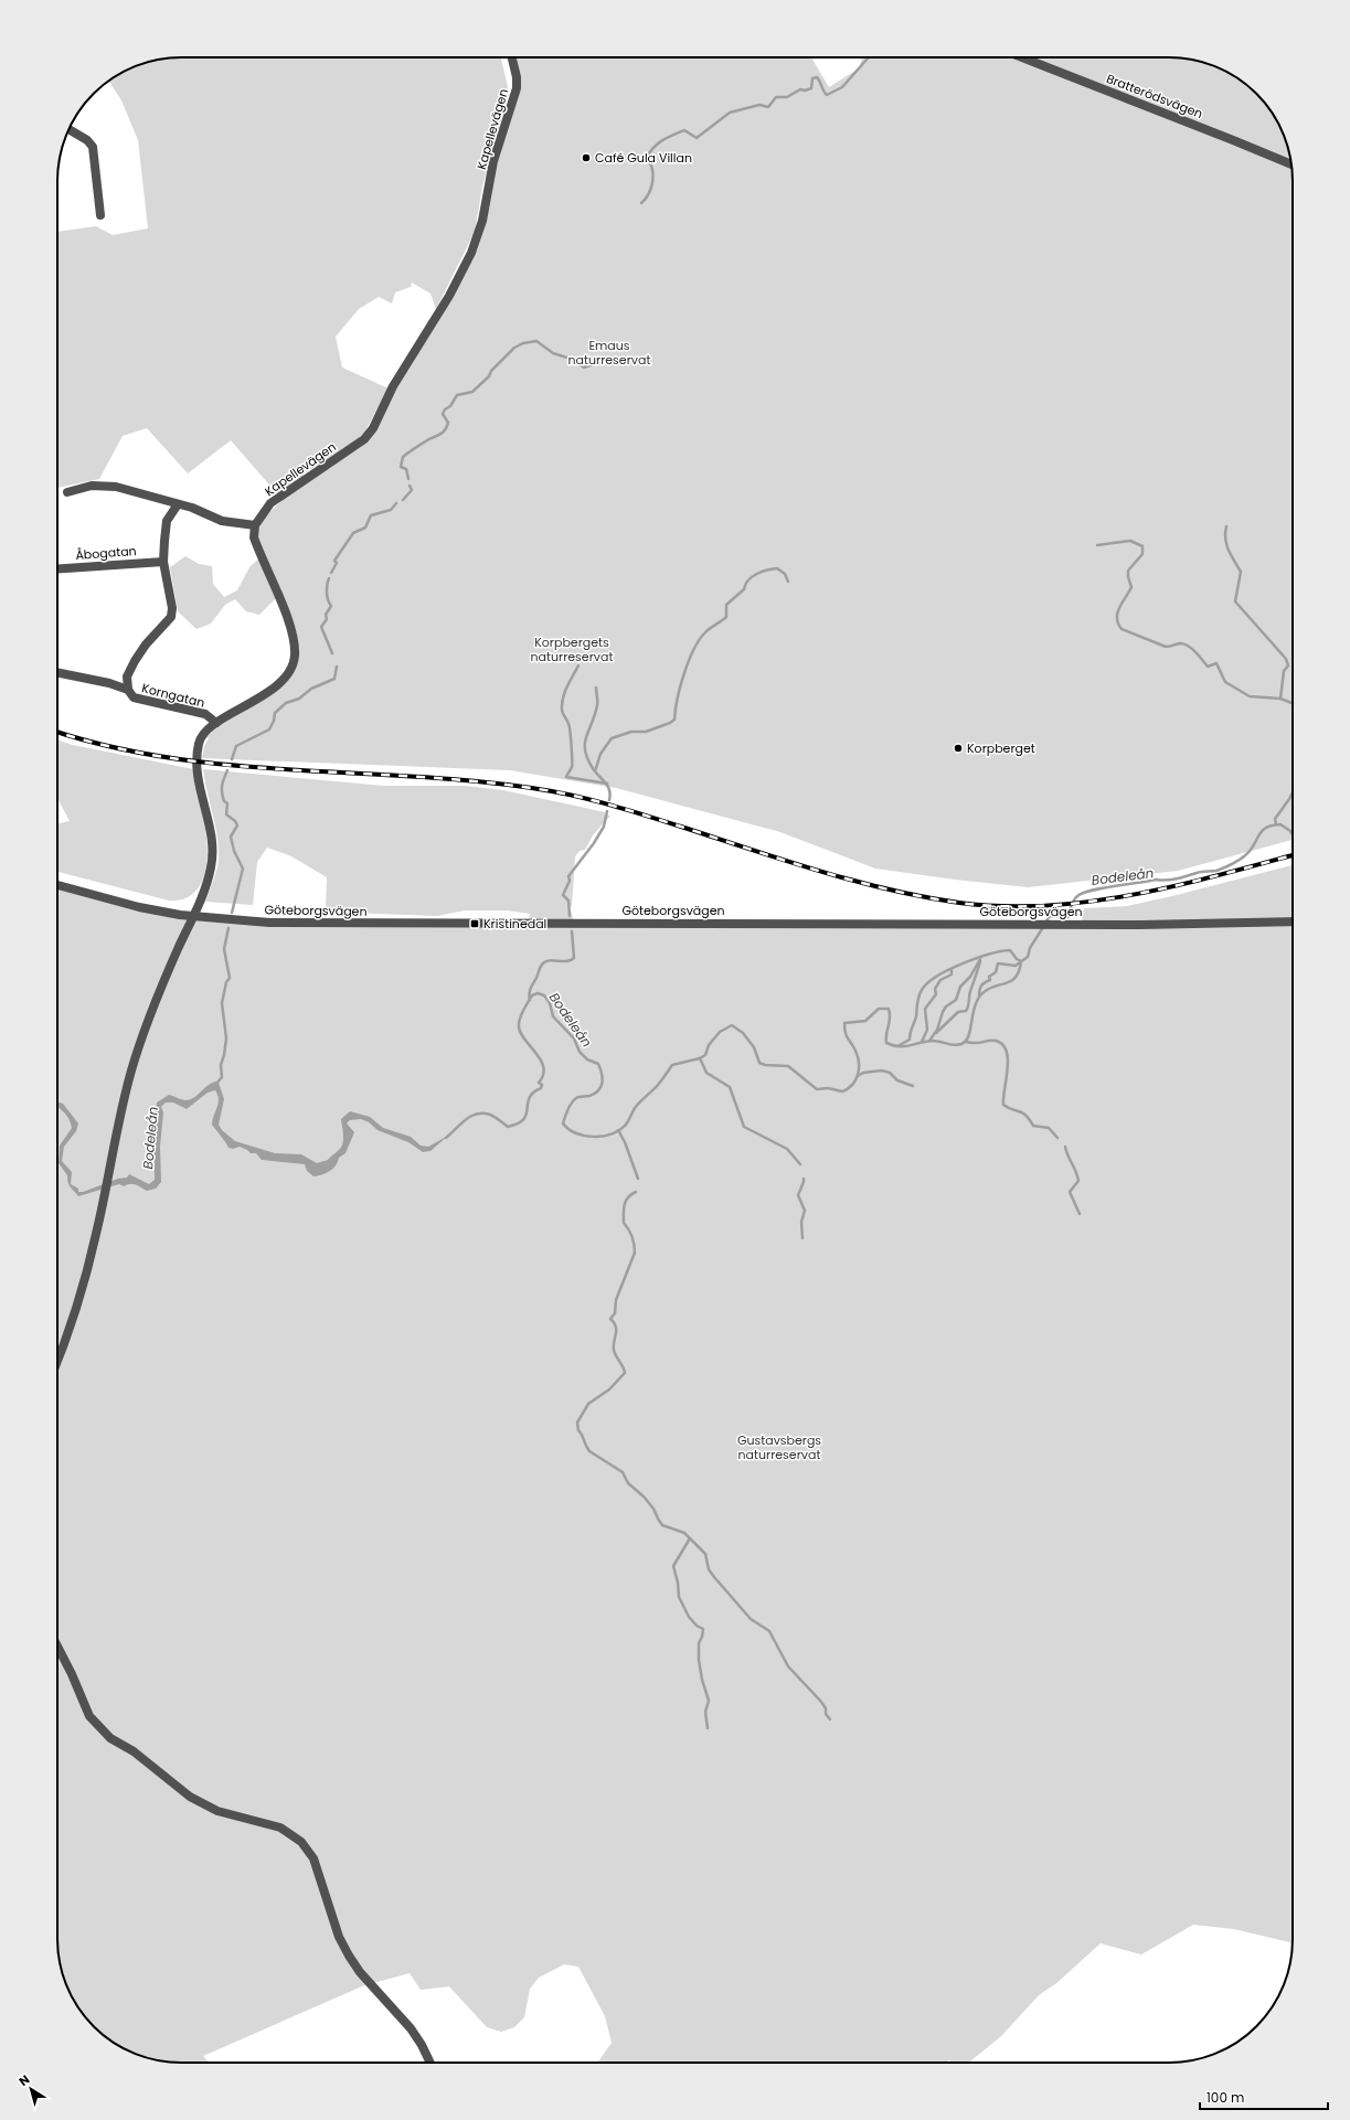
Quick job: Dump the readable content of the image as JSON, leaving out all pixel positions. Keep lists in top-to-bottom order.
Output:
{
  "streets": {
    "street": [
      "Bratterödsvägen",
      "Kapellevägen",
      "Åbogatan",
      "Korngatan",
      "Göteborgsvägen"
    ]
  },
  "water": ["Bodeleån"],
  "parks": ["Emaus naturreservat", "Korpbergets naturreservat", "Gustavsbergs naturreservat"],
  "places": {
    "other": ["Café Gula Villan", "Korpberget"],
    "transit": ["Kristinedal"]
  },
  "scale_bar": "100 m",
  "north": "top left"
}
